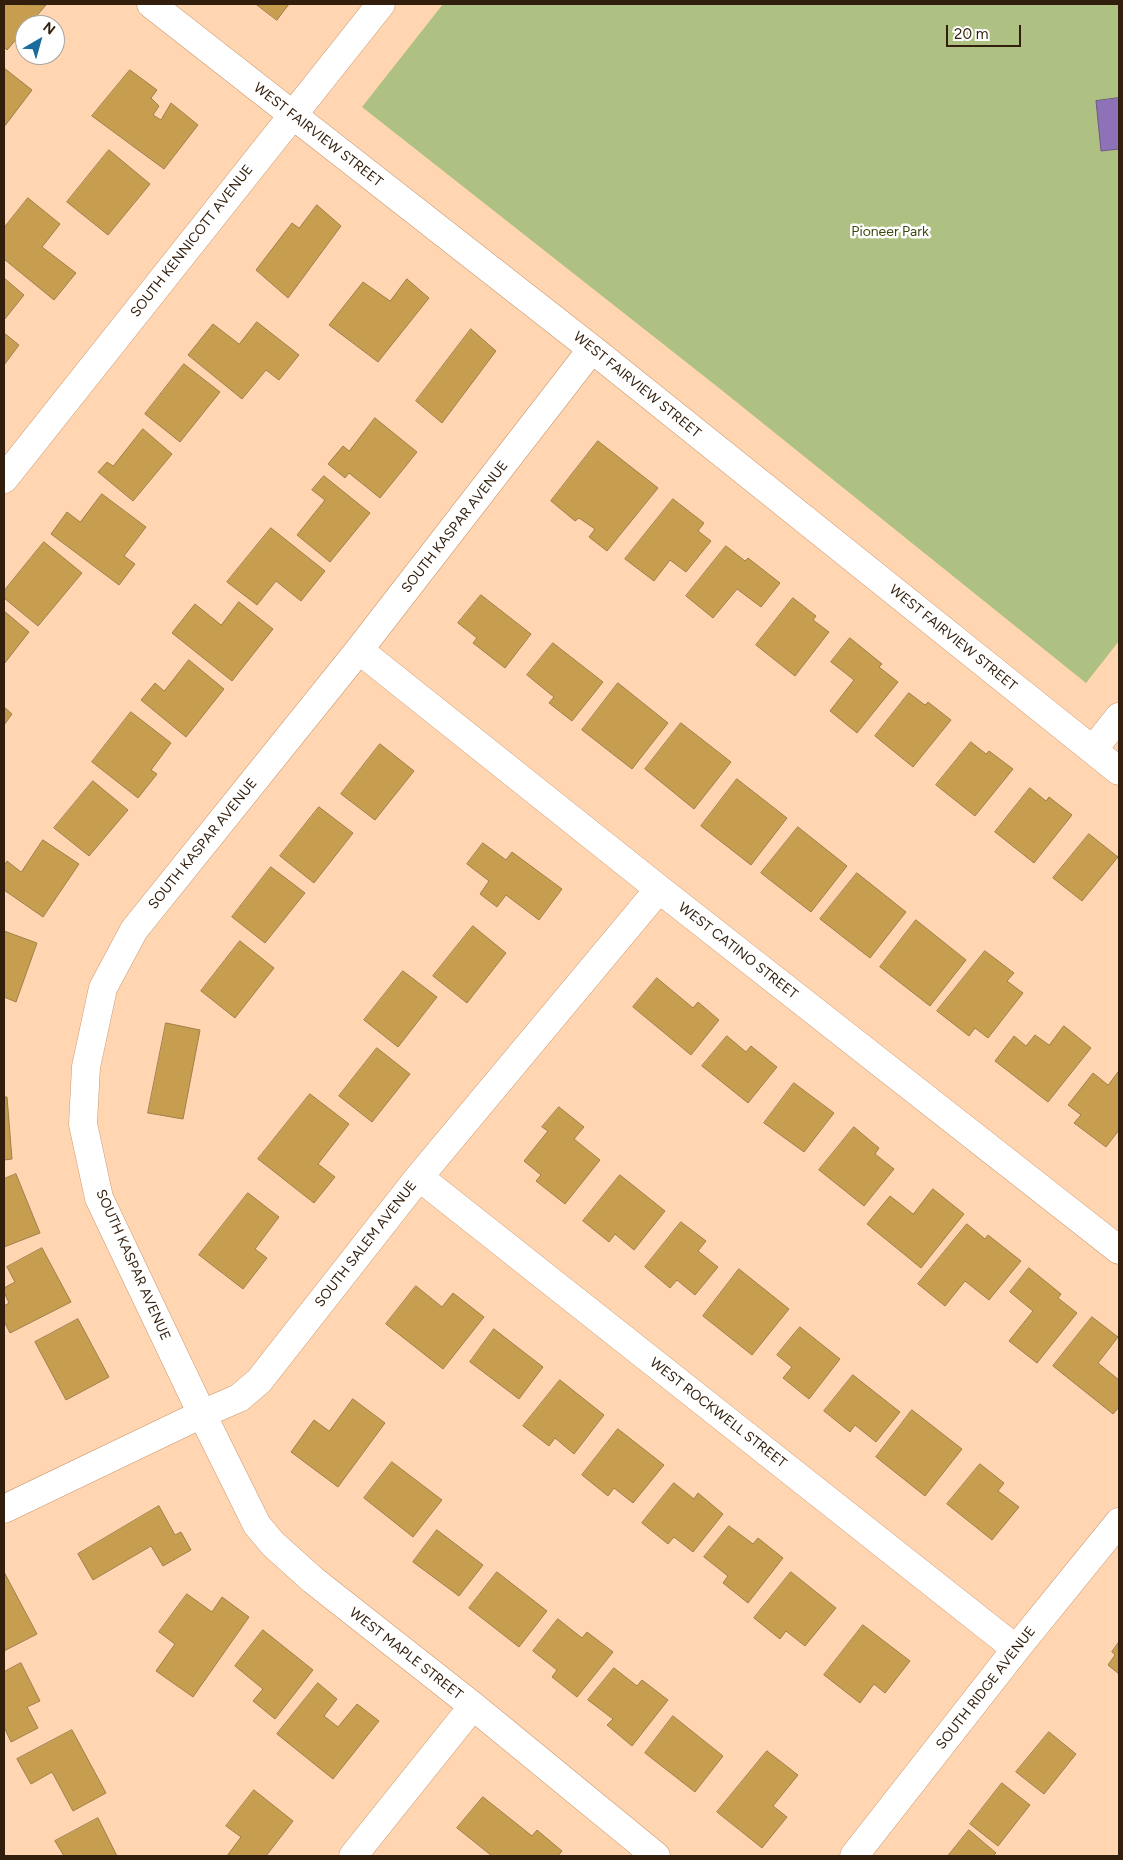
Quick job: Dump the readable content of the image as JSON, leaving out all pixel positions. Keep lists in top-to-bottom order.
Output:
{
  "streets": {
    "street": [
      "WEST FAIRVIEW STREET",
      "SOUTH KENNICOTT AVENUE",
      "SOUTH KASPAR AVENUE",
      "WEST CATINO STREET",
      "SOUTH SALEM AVENUE",
      "WEST ROCKWELL STREET",
      "WEST MAPLE STREET",
      "SOUTH RIDGE AVENUE"
    ]
  },
  "crossings": [
    ["WEST FAIRVIEW STREET", "SOUTH KENNICOTT AVENUE"],
    ["WEST FAIRVIEW STREET", "SOUTH KASPAR AVENUE"],
    ["SOUTH KASPAR AVENUE", "WEST CATINO STREET"],
    ["SOUTH KASPAR AVENUE", "SOUTH SALEM AVENUE"],
    ["SOUTH KASPAR AVENUE", "WEST MAPLE STREET"],
    ["WEST CATINO STREET", "SOUTH SALEM AVENUE"],
    ["SOUTH SALEM AVENUE", "WEST ROCKWELL STREET"],
    ["SOUTH SALEM AVENUE", "WEST MAPLE STREET"],
    ["WEST ROCKWELL STREET", "SOUTH RIDGE AVENUE"]
  ],
  "parks": ["Pioneer Park"],
  "scale_bar": "20 m",
  "north": "top right"
}
